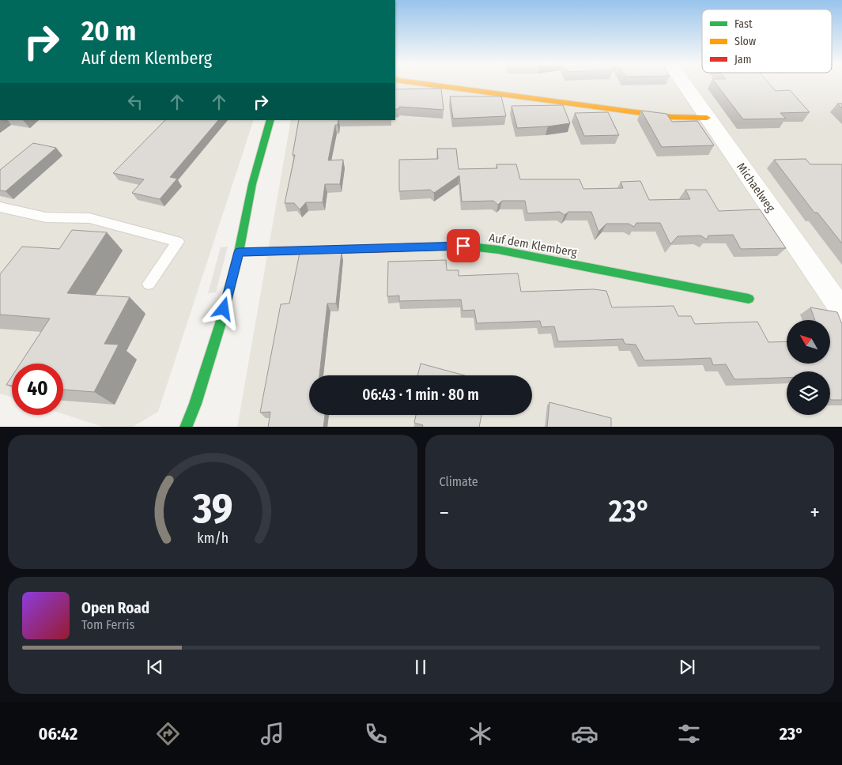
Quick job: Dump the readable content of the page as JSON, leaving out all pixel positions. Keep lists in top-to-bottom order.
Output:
{
  "streets": {
    "street": ["Michaelweg", "Auf dem Klemberg"]
  },
  "legend": ["Fast", "Slow", "Jam"],
  "north": "top left",
  "page": {
    "turn": ["20 m", "Auf dem Klemberg"],
    "limit": "40",
    "trip": "06:43 · 1 min · 80 m",
    "tile": "Climate",
    "heat": ["−", "23°", "+"],
    "song": ["Open Road", "Tom Ferris"],
    "tabs": ["06:42", "23°"],
    "gauge": ["39", "km/h"]
  }
}
